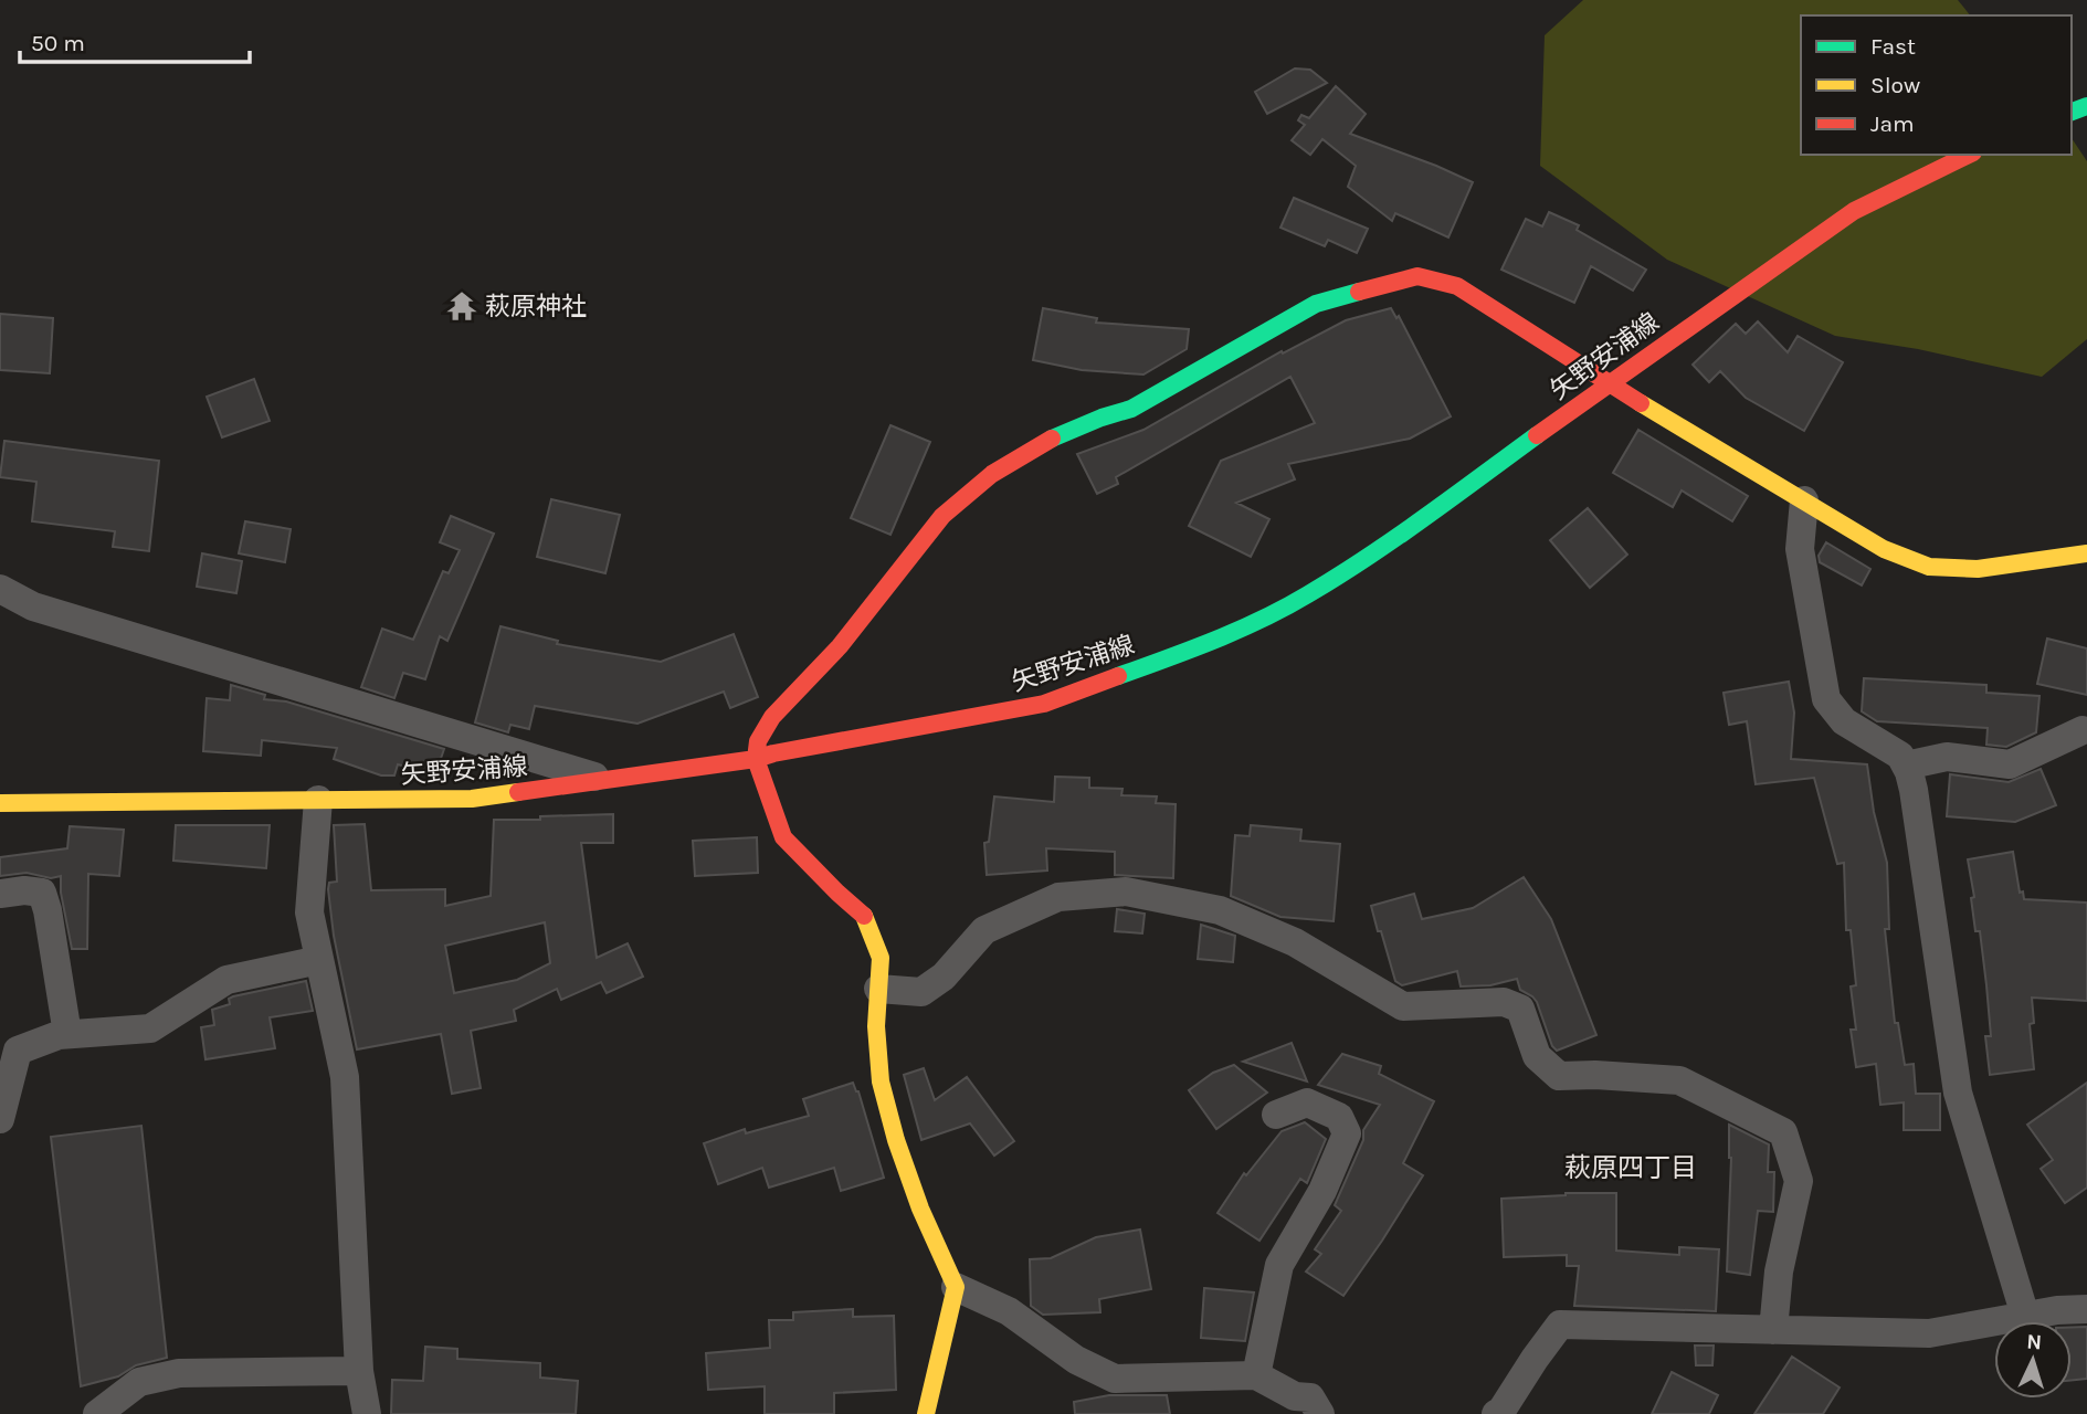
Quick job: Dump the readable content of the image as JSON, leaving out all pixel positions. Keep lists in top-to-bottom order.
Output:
{
  "streets": {
    "street": ["矢野安浦線"]
  },
  "districts": ["萩原四丁目"],
  "places": {
    "temple": ["萩原神社"]
  },
  "legend": ["Fast", "Slow", "Jam"],
  "scale_bar": "50 m",
  "north": "top"
}
